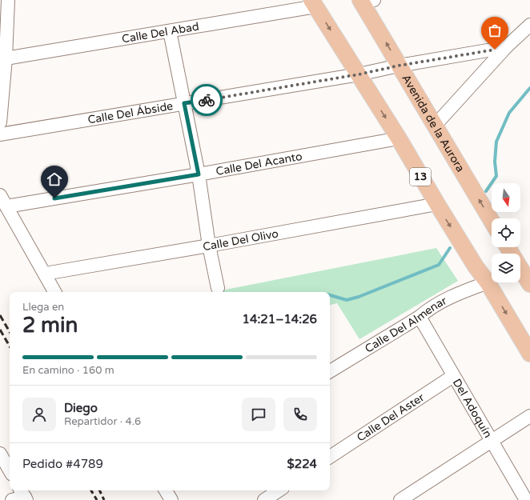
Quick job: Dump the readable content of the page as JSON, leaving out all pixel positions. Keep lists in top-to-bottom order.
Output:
{
  "streets": {
    "main road": ["Avenida de la Aurora", "13"],
    "street": [
      "Calle Del Abad",
      "Calle Del Ábside",
      "Calle Del Acanto",
      "Calle Del Olivo",
      "Calle Del Almenar",
      "Del Adoquín",
      "Calle Del Aster"
    ]
  },
  "crossings": [
    ["Calle Del Abad", "13"],
    ["Calle Del Ábside", "Avenida de la Aurora"],
    ["Calle Del Ábside", "13"],
    ["Calle Del Acanto", "13"],
    ["13", "Calle Del Olivo"],
    ["13", "Calle Del Almenar"],
    ["Calle Del Almenar", "Del Adoquín"],
    ["Del Adoquín", "Calle Del Aster"]
  ],
  "north": "bottom",
  "page": {
    "heading": ["2 min", "Llega en", "14:21–14:26"],
    "panel": [
      "Diego",
      "Repartidor · 4.6",
      "Pedido #4789",
      "$224"
    ],
    "bar": "En camino · 160 m"
  }
}
